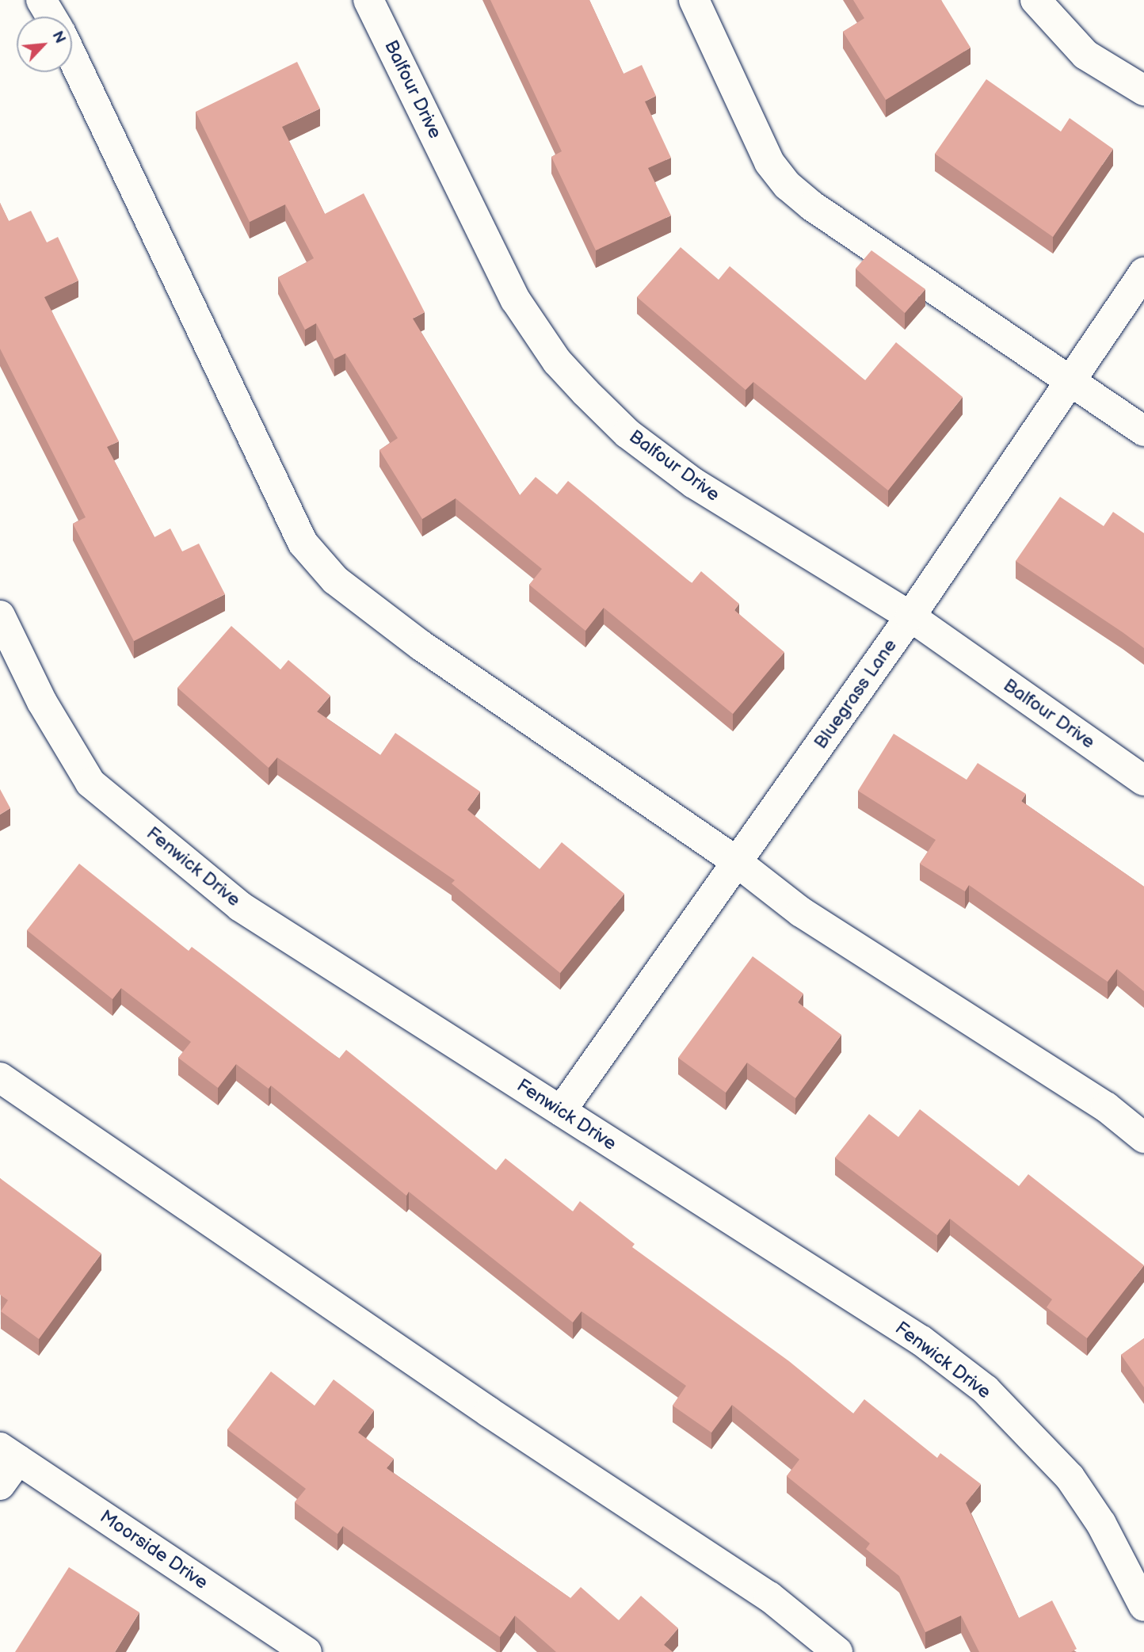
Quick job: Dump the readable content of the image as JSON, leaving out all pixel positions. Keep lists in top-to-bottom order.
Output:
{
  "streets": {
    "street": [
      "Balfour Drive",
      "Bluegrass Lane",
      "Fenwick Drive",
      "Moorside Drive"
    ]
  },
  "crossings": [
    ["Balfour Drive", "Bluegrass Lane"],
    ["Bluegrass Lane", "Fenwick Drive"]
  ],
  "north": "top right"
}
